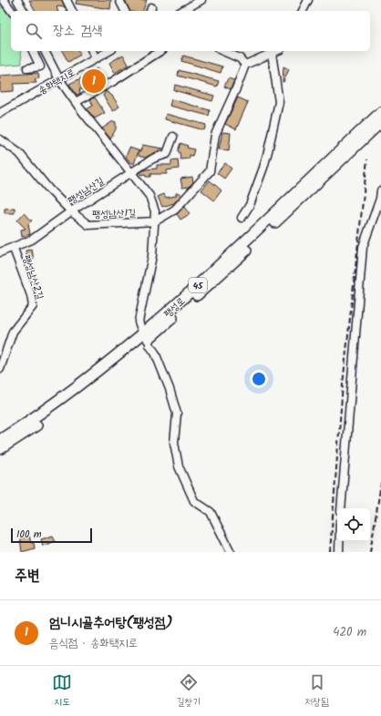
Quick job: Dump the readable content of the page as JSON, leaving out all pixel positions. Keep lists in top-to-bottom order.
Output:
{
  "streets": {
    "main road": ["45", "팽성로"],
    "street": [
      "송화택지로",
      "팽성남산길",
      "팽성남산1길",
      "팽성남산2길"
    ]
  },
  "crossings": [
    ["팽성남산길", "팽성남산1길"],
    ["팽성남산길", "팽성남산2길"]
  ],
  "scale_bar": "100 m",
  "page": {
    "search": "장소 검색",
    "pins": "1",
    "scale": "100 m",
    "heading": "주변",
    "list": [
      {
        "mark": "1",
        "name": "엄니시골추어탕(팽성점)",
        "note": "음식점 · 송화택지로",
        "value": "420 m"
      }
    ],
    "nav": ["지도", "길찾기", "저장됨"]
  }
}
